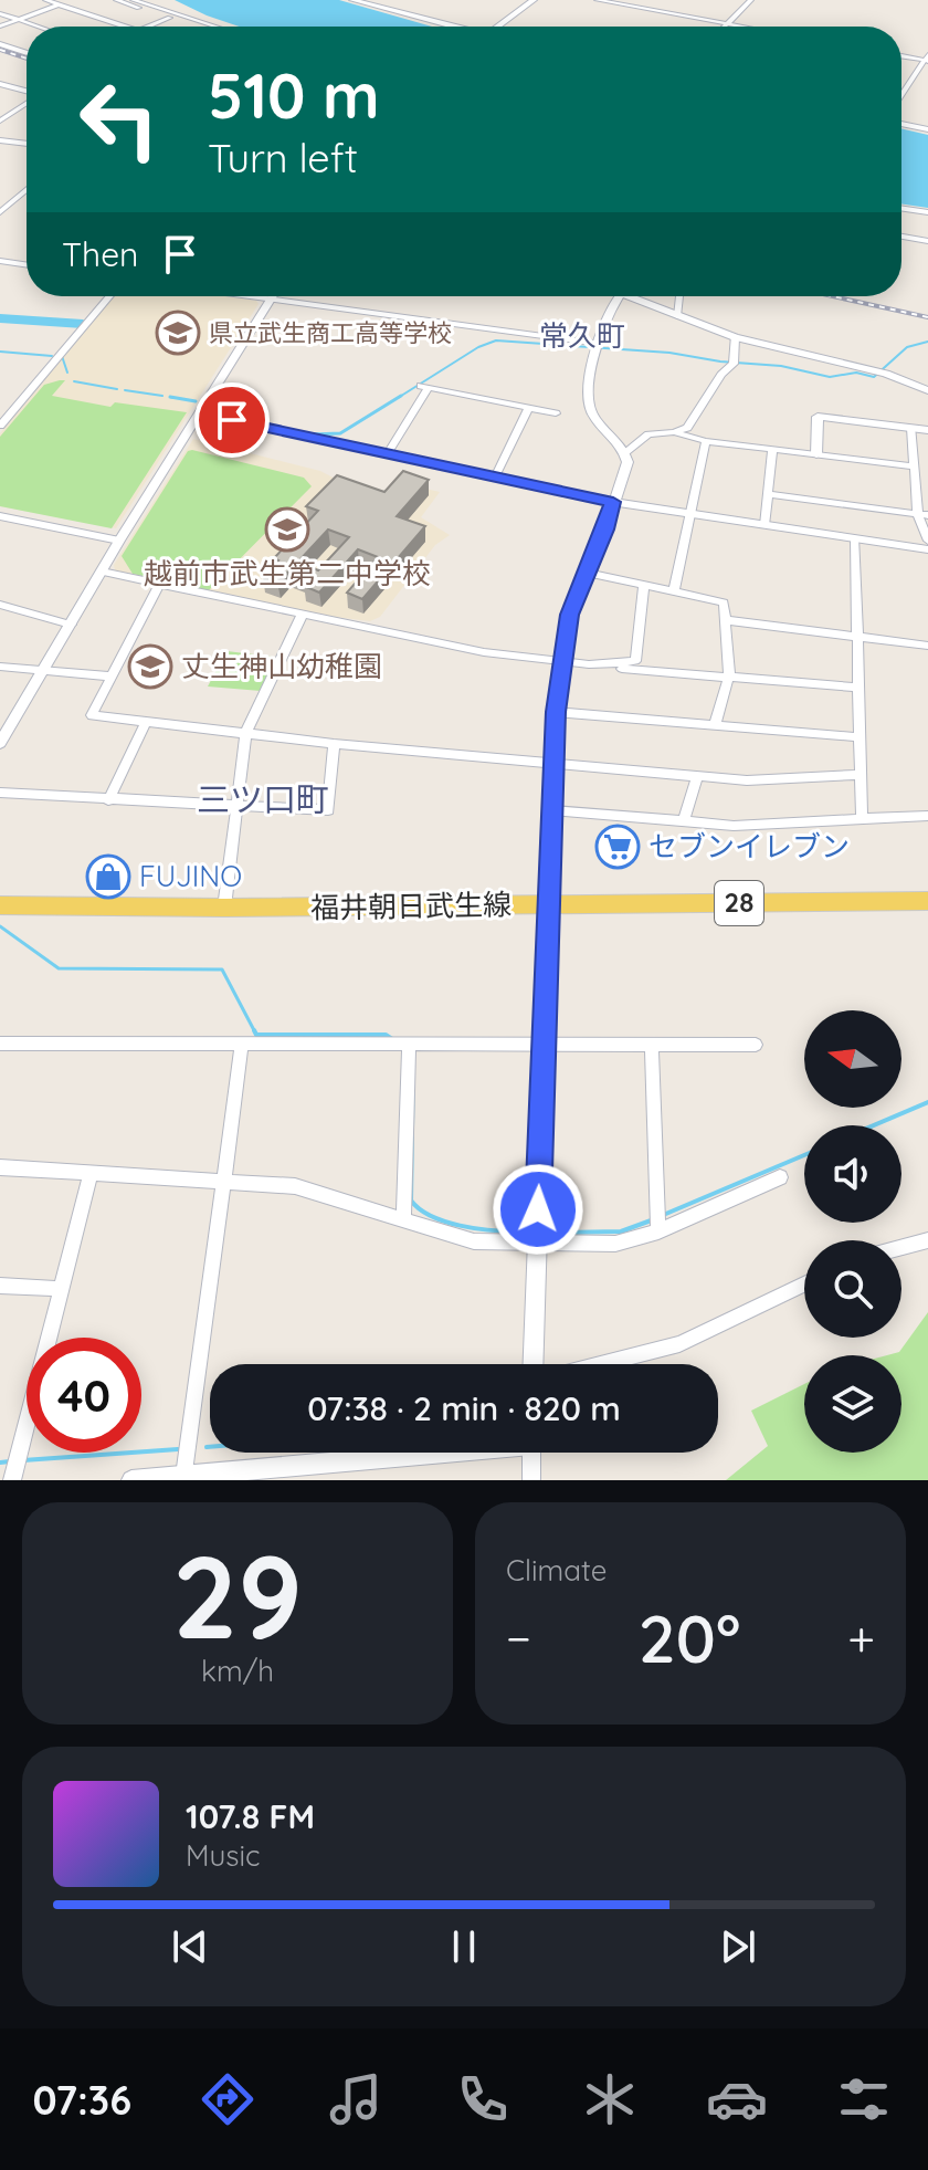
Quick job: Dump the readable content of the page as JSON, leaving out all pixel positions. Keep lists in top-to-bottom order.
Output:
{
  "streets": {
    "main road": ["28", "福井朝日武生線"]
  },
  "districts": ["常久町", "三ツ口町"],
  "places": {
    "school or university": ["県立武生商工高等学校", "越前市武生第二中学校", "丈生神山幼稚園"],
    "supermarket": ["セブンイレブン"],
    "shop": ["FUJINO"]
  },
  "north": "left",
  "page": {
    "turn": ["510 m", "Turn left"],
    "then": "Then",
    "limit": "40",
    "trip": "07:38 · 2 min · 820 m",
    "tile": [
      ["29", "km/h"],
      "Climate"
    ],
    "heat": ["−", "20°", "+"],
    "song": ["107.8 FM", "Music"],
    "tabs": "07:36"
  }
}
